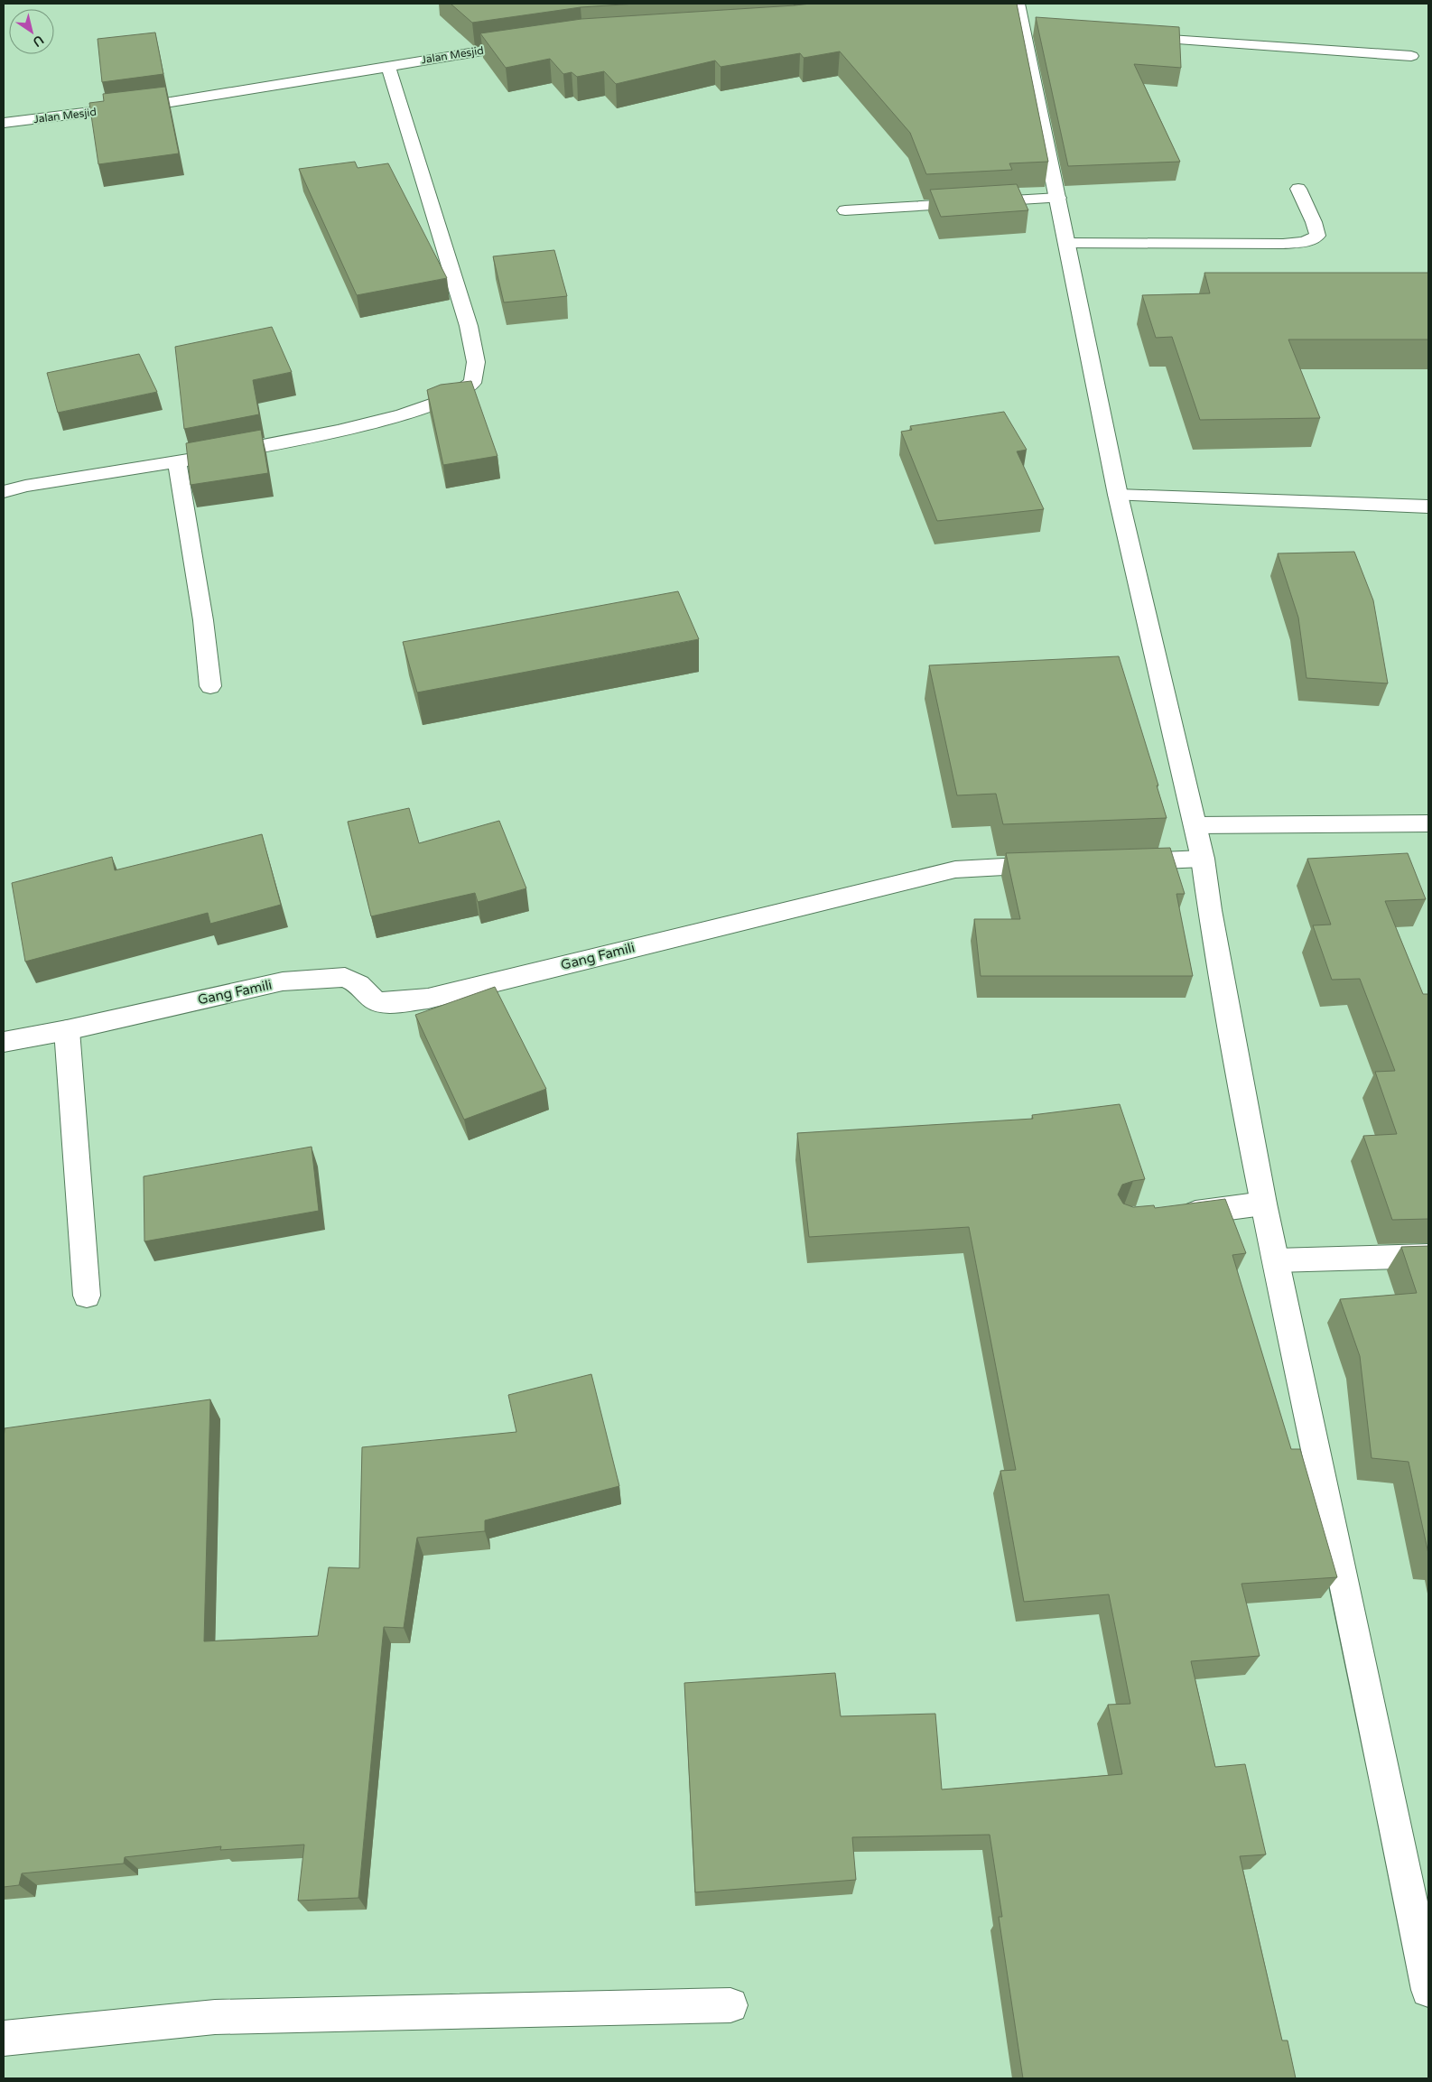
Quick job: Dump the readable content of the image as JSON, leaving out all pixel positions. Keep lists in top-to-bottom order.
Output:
{
  "streets": {
    "street": ["Jalan Mesjid", "Gang Famili"]
  },
  "north": "bottom right"
}
